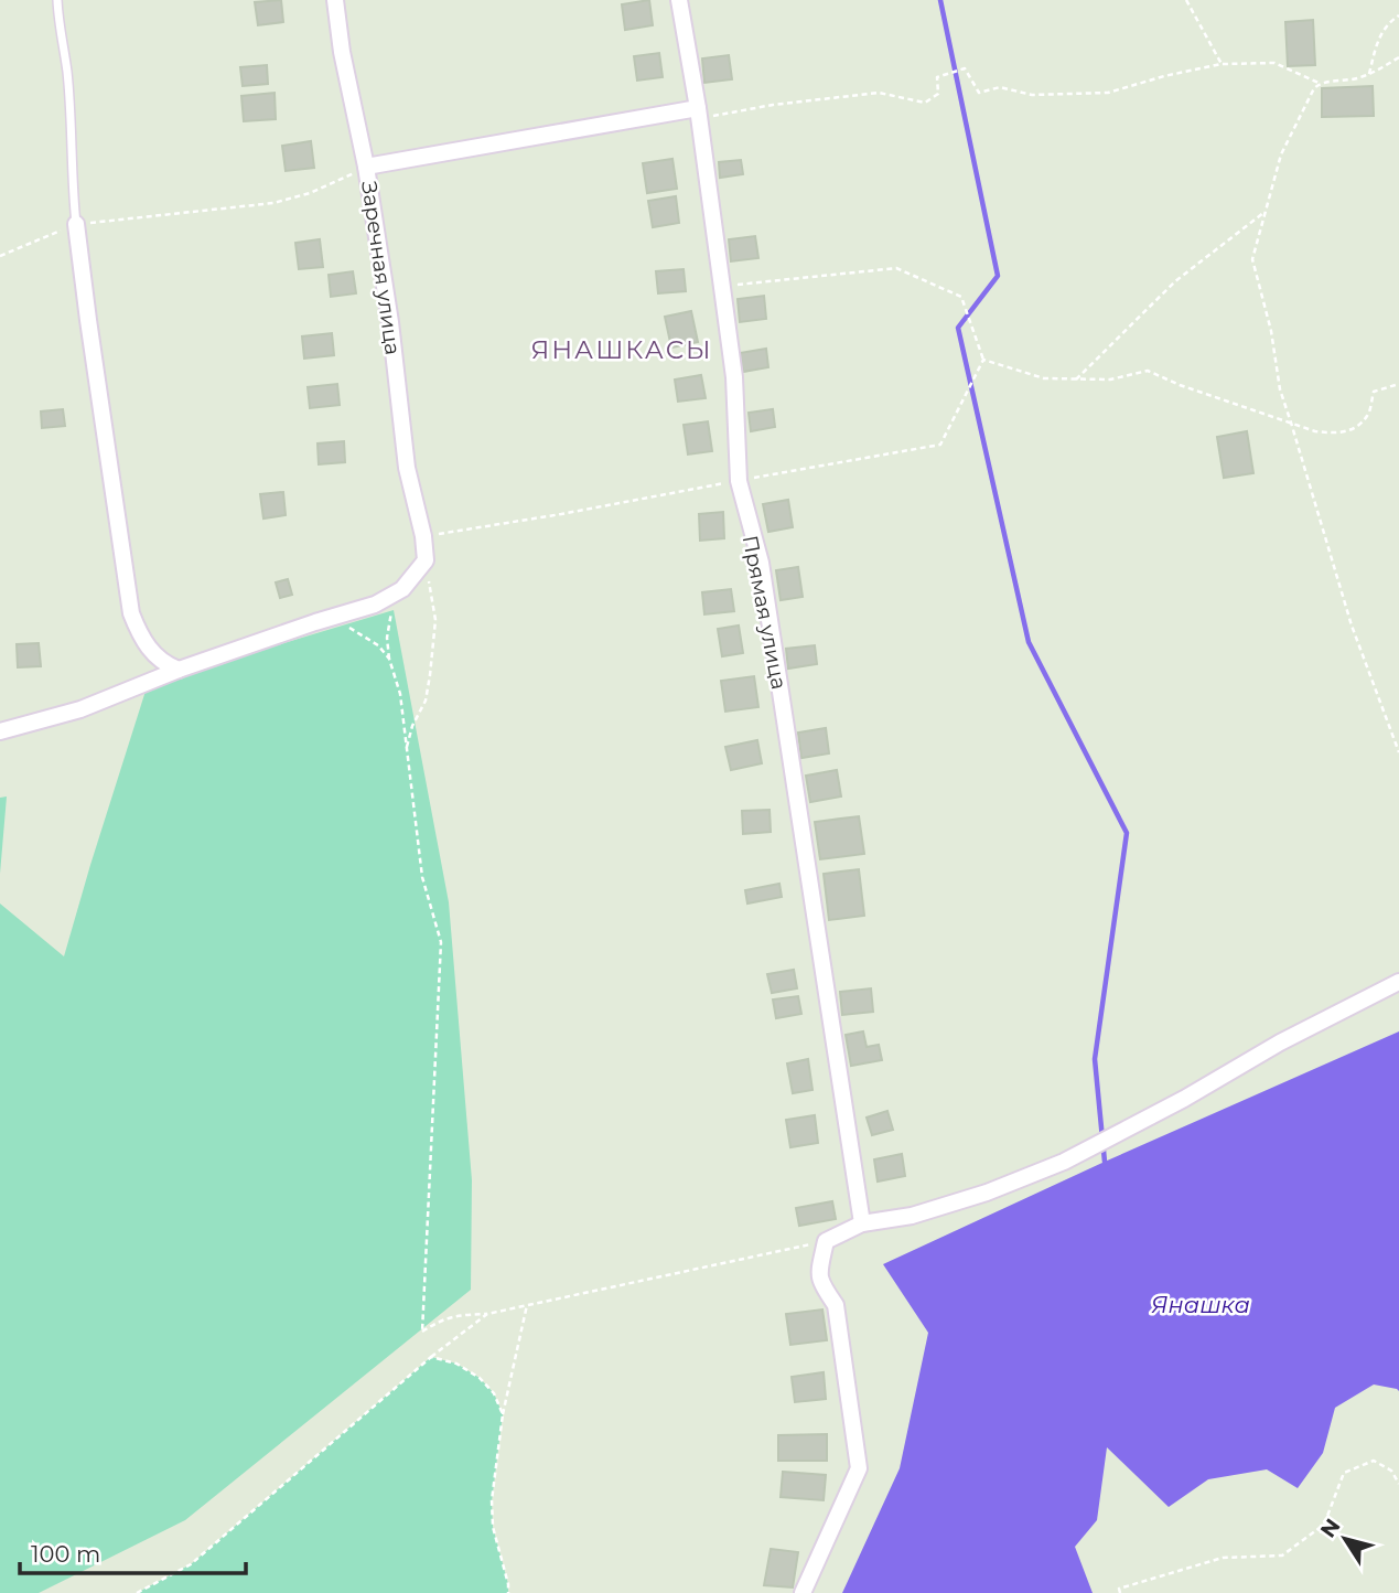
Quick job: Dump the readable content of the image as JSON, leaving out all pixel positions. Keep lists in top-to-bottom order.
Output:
{
  "streets": {
    "street": ["Заречная улица", "Прямая улица"]
  },
  "districts": ["ЯНАШКАСЫ"],
  "water": ["Янашка"],
  "scale_bar": "100 m",
  "north": "top left"
}
